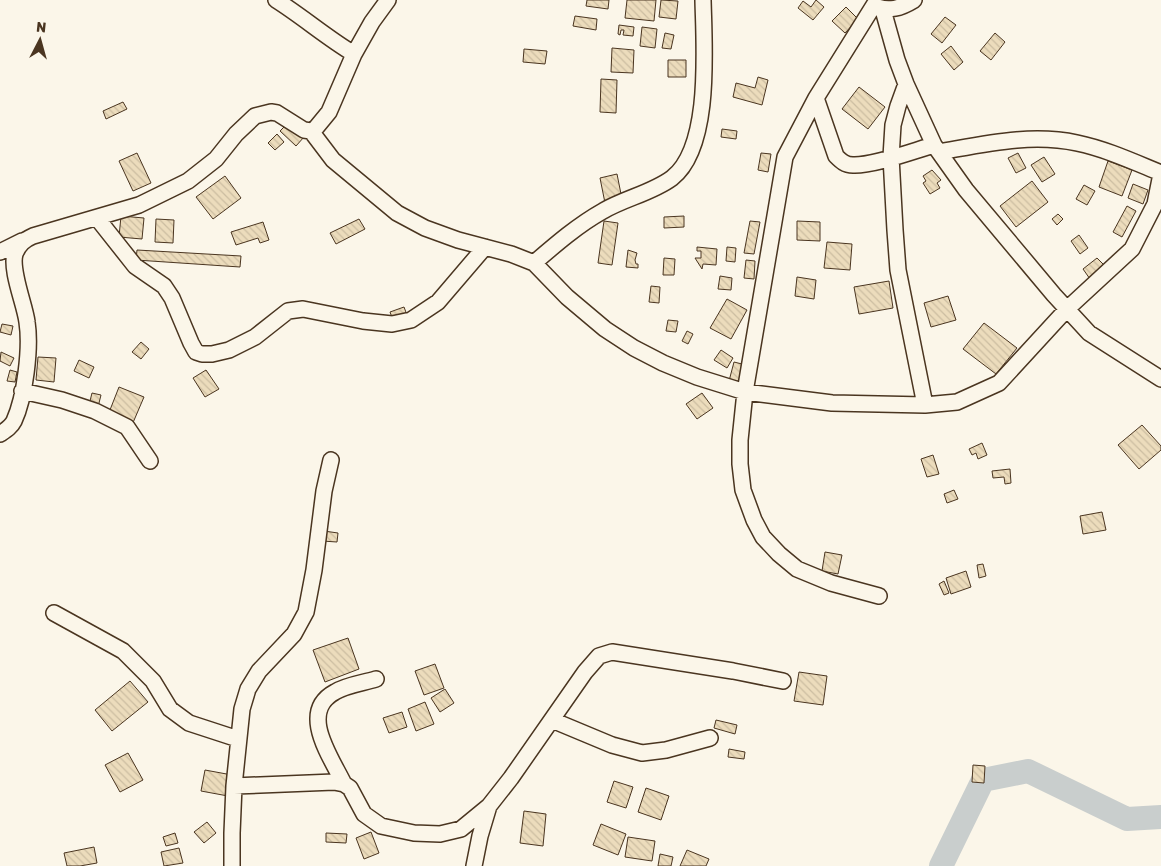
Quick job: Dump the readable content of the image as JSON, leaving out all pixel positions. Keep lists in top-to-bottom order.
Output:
{
  "north": "top"
}
